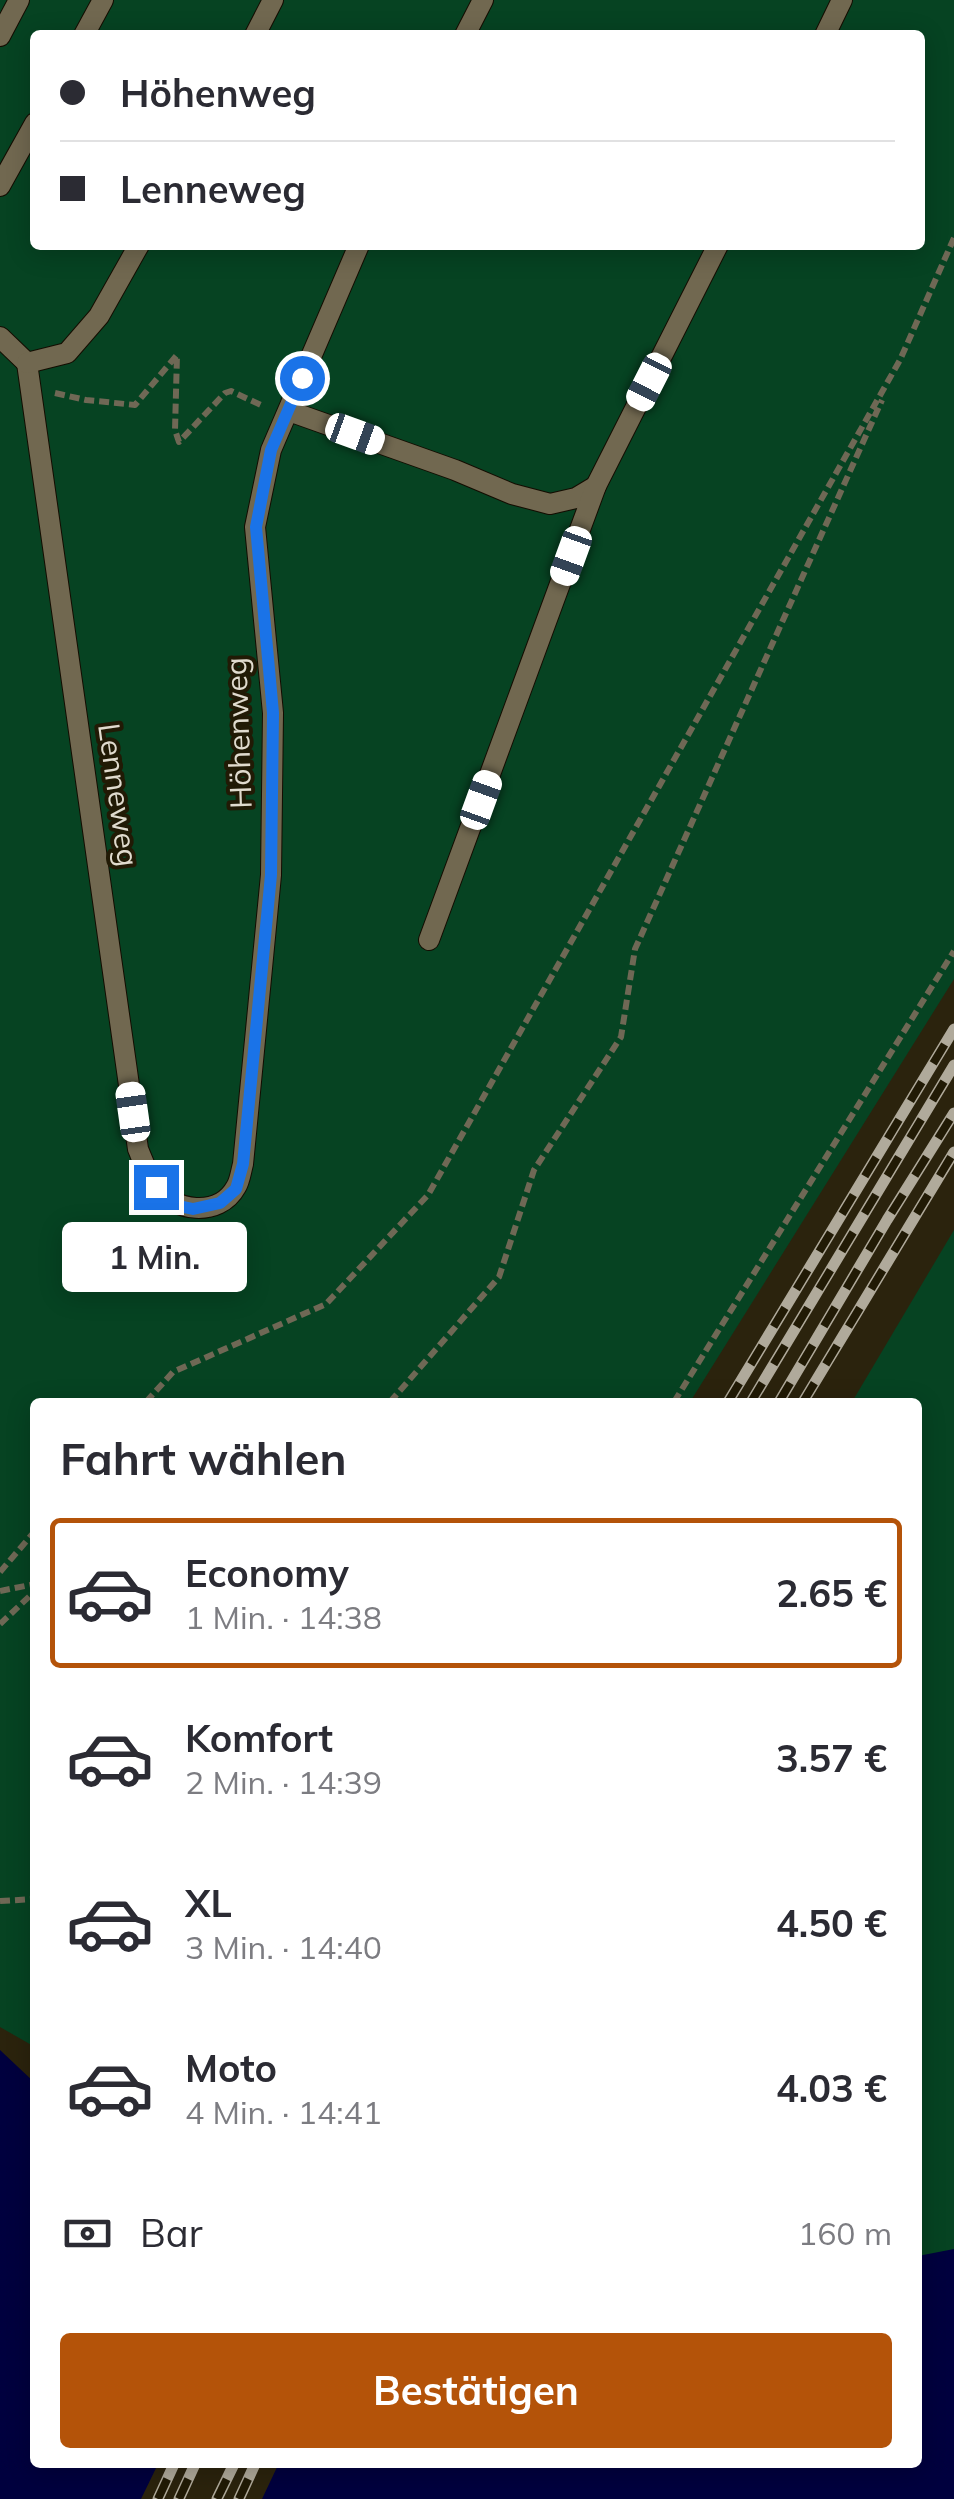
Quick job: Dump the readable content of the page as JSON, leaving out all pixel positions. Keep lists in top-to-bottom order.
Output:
{
  "streets": {
    "lane": ["Höhenweg", "Lenneweg"]
  },
  "crossings": [
    ["Höhenweg", "Lenneweg"]
  ],
  "page": {
    "banner": ["Höhenweg", "Lenneweg"],
    "bubble": "1 Min.",
    "heading": "Fahrt wählen",
    "list": [
      {
        "name": "Economy",
        "note": "1 Min. · 14:38",
        "value": "2.65 €"
      },
      {
        "name": "Komfort",
        "note": "2 Min. · 14:39",
        "value": "3.57 €"
      },
      {
        "name": "XL",
        "note": "3 Min. · 14:40",
        "value": "4.50 €"
      },
      {
        "name": "Moto",
        "note": "4 Min. · 14:41",
        "value": "4.03 €"
      }
    ],
    "pay": ["Bar", "160 m"],
    "buttons": "Bestätigen"
  }
}
